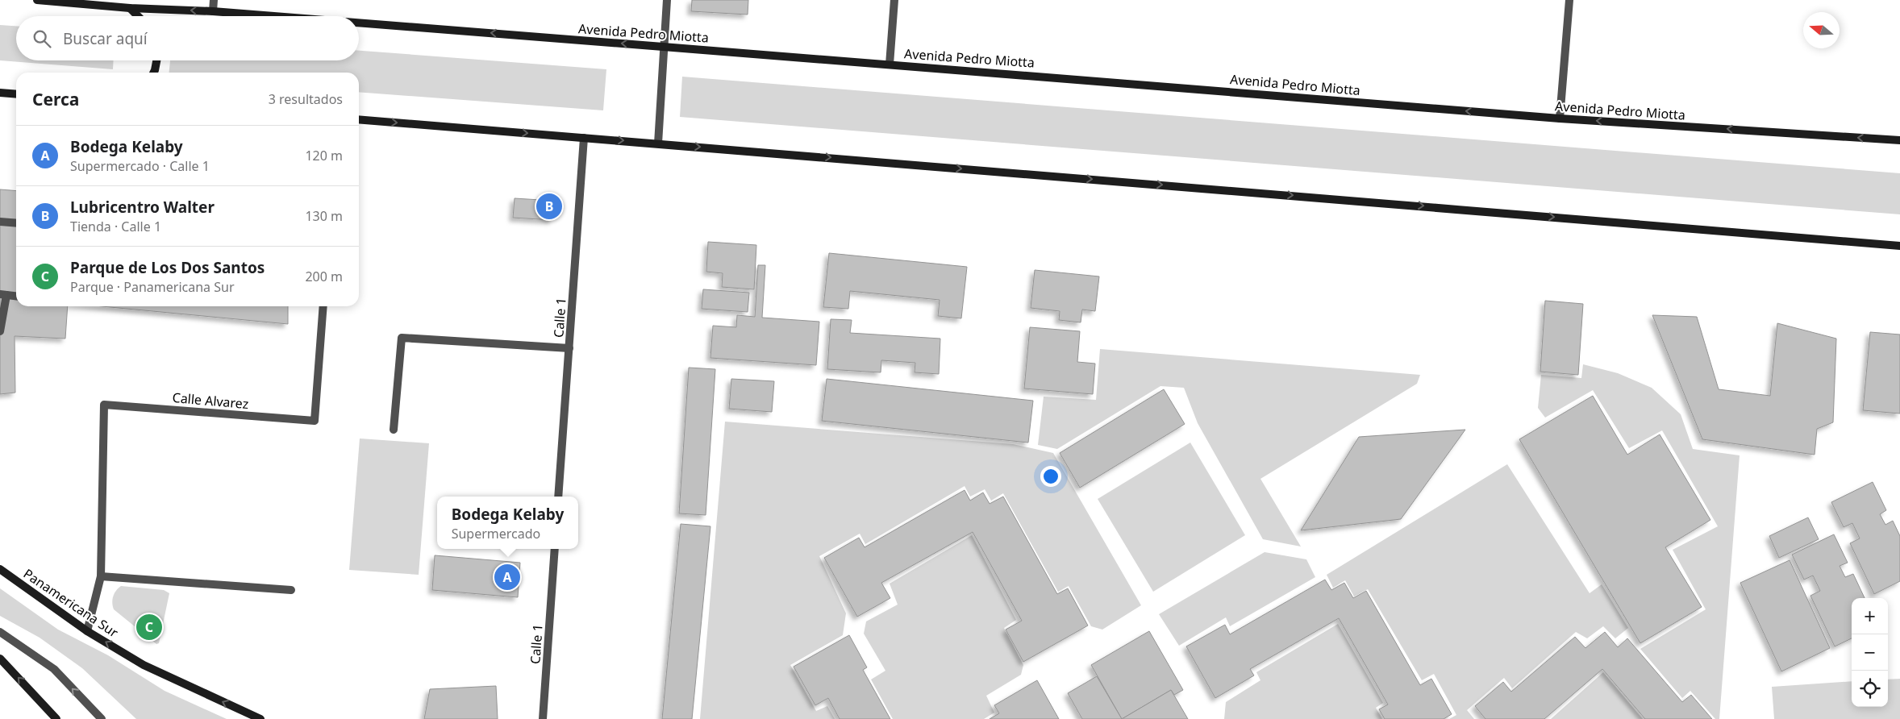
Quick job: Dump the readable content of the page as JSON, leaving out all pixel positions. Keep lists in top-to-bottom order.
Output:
{
  "streets": {
    "main road": ["Avenida Pedro Miotta", "Panamericana Sur"],
    "street": ["Calle 1", "Calle Alvarez"]
  },
  "one_way": ["Avenida Pedro Miotta", "Panamericana Sur"],
  "north": "left",
  "page": {
    "search": "Buscar aquí",
    "heading": ["Cerca", "3 resultados"],
    "list": [
      {
        "mark": "A",
        "name": "Bodega Kelaby",
        "note": "Supermercado · Calle 1",
        "value": "120 m"
      },
      {
        "mark": "B",
        "name": "Lubricentro Walter",
        "note": "Tienda · Calle 1",
        "value": "130 m"
      },
      {
        "mark": "C",
        "name": "Parque de Los Dos Santos",
        "note": "Parque · Panamericana Sur",
        "value": "200 m"
      }
    ],
    "pins": ["B", "A", "C"],
    "popup": ["Bodega Kelaby", "Supermercado"],
    "map_buttons": ["+", "−"]
  }
}
